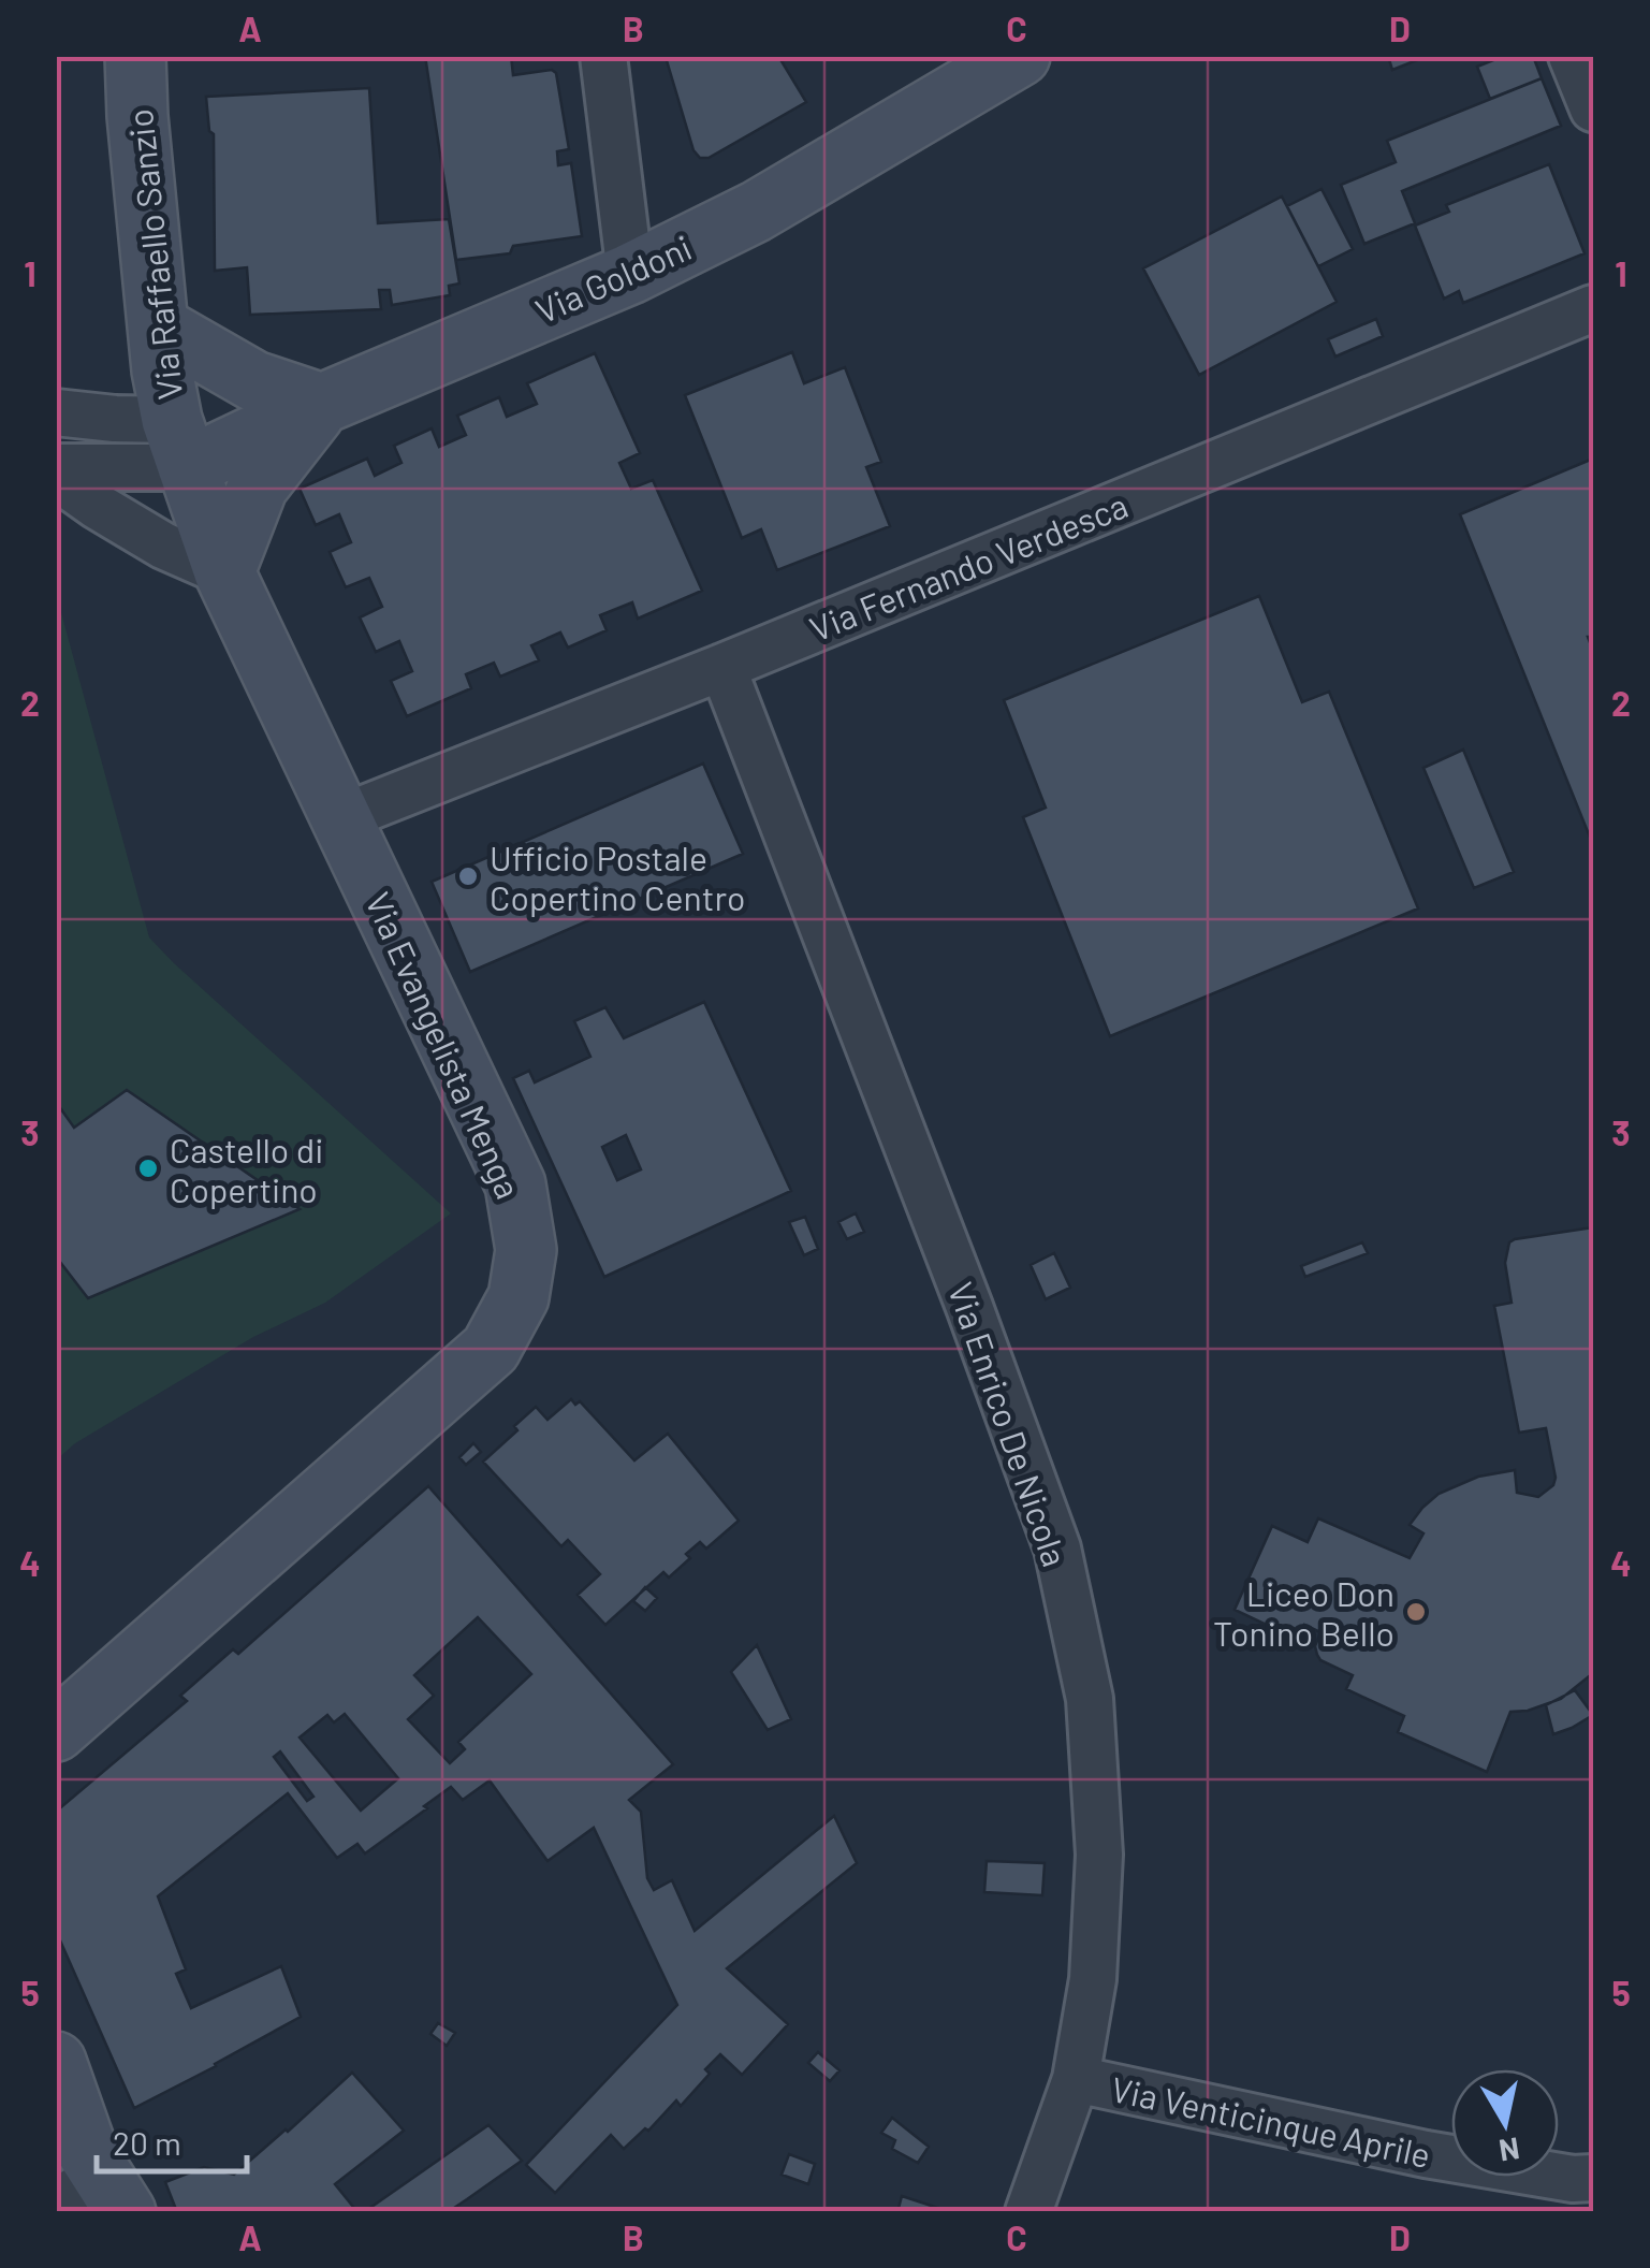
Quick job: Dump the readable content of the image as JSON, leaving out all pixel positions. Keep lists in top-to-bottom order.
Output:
{
  "streets": {
    "street": [
      "Via Raffaello Sanzio",
      "Via Goldoni",
      "Via Fernando Verdesca",
      "Via Evangelista Menga",
      "Via Enrico De Nicola",
      "Via Venticinque Aprile"
    ]
  },
  "crossings": [
    ["Via Raffaello Sanzio", "Via Evangelista Menga"],
    ["Via Fernando Verdesca", "Via Evangelista Menga"],
    ["Via Fernando Verdesca", "Via Enrico De Nicola"],
    ["Via Enrico De Nicola", "Via Venticinque Aprile"]
  ],
  "places": ["Ufficio Postale Copertino Centro", "Castello di Copertino", "Liceo Don Tonino Bello"],
  "scale_bar": "20 m",
  "north": "bottom",
  "grid": {
    "columns": [
      "A",
      "B",
      "C",
      "D"
    ],
    "rows": [
      "1",
      "2",
      "3",
      "4",
      "5"
    ]
  }
}
